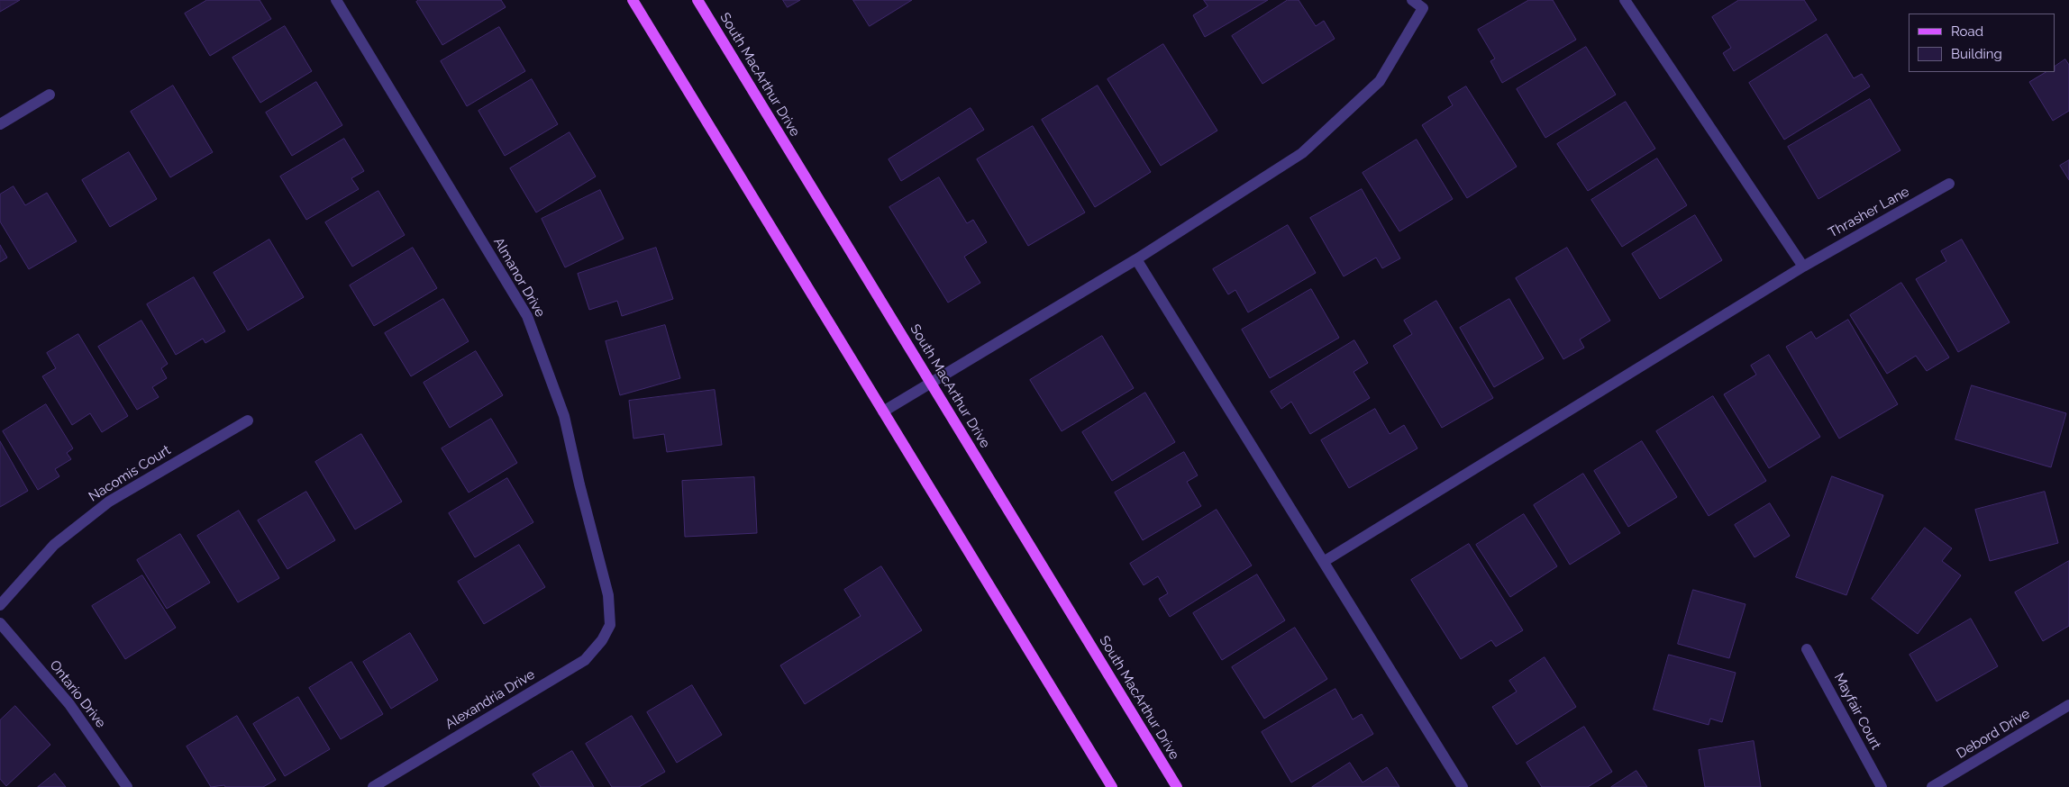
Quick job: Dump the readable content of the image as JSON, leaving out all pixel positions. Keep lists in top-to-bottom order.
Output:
{
  "streets": {
    "main road": ["South MacArthur Drive"],
    "street": [
      "Thrasher Lane",
      "Almanor Drive",
      "Nacomis Court",
      "Ontario Drive",
      "Alexandria Drive",
      "Mayfair Court",
      "Debord Drive"
    ]
  },
  "crossings": [
    ["Almanor Drive", "Alexandria Drive"]
  ],
  "legend": ["Road", "Building"]
}
